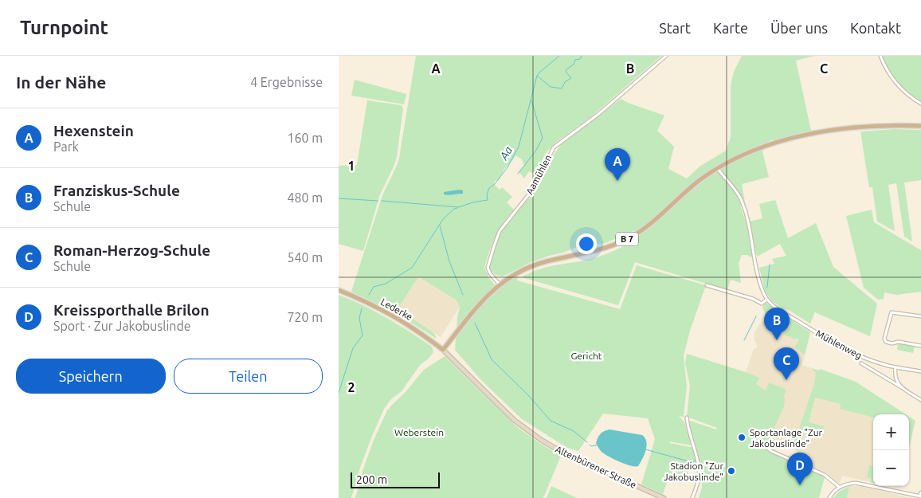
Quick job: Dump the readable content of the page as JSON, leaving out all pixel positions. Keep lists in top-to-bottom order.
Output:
{
  "streets": {
    "main road": ["B 7", "Lederke"],
    "street": ["Aamühlen", "Mühlenweg", "Altenbürener Straße"]
  },
  "crossings": [
    ["Aamühlen", "B 7"],
    ["B 7", "Lederke"],
    ["B 7", "Altenbürener Straße"],
    ["Lederke", "Altenbürener Straße"]
  ],
  "water": ["Aa"],
  "parks": ["Gericht", "Weberstein"],
  "places": ["Sportanlage \"Zur Jakobuslinde\"", "Stadion \"Zur Jakobuslinde\""],
  "scale_bar": "200 m",
  "page": {
    "header": "Turnpoint",
    "nav": [
      "Start",
      "Karte",
      "Über uns",
      "Kontakt"
    ],
    "heading": ["In der Nähe", "4 Ergebnisse"],
    "list": [
      {
        "mark": "A",
        "name": "Hexenstein",
        "note": "Park",
        "value": "160 m"
      },
      {
        "mark": "B",
        "name": "Franziskus-Schule",
        "note": "Schule",
        "value": "480 m"
      },
      {
        "mark": "C",
        "name": "Roman-Herzog-Schule",
        "note": "Schule",
        "value": "540 m"
      },
      {
        "mark": "D",
        "name": "Kreissporthalle Brilon",
        "note": "Sport · Zur Jakobuslinde",
        "value": "720 m"
      }
    ],
    "pins": [
      "A",
      "B",
      "C",
      "D"
    ],
    "buttons": ["Speichern", "Teilen"],
    "map_buttons": ["+", "−"],
    "scale": "200 m"
  },
  "grid": {
    "columns": ["A", "B", "C"],
    "rows": ["1", "2"]
  }
}
